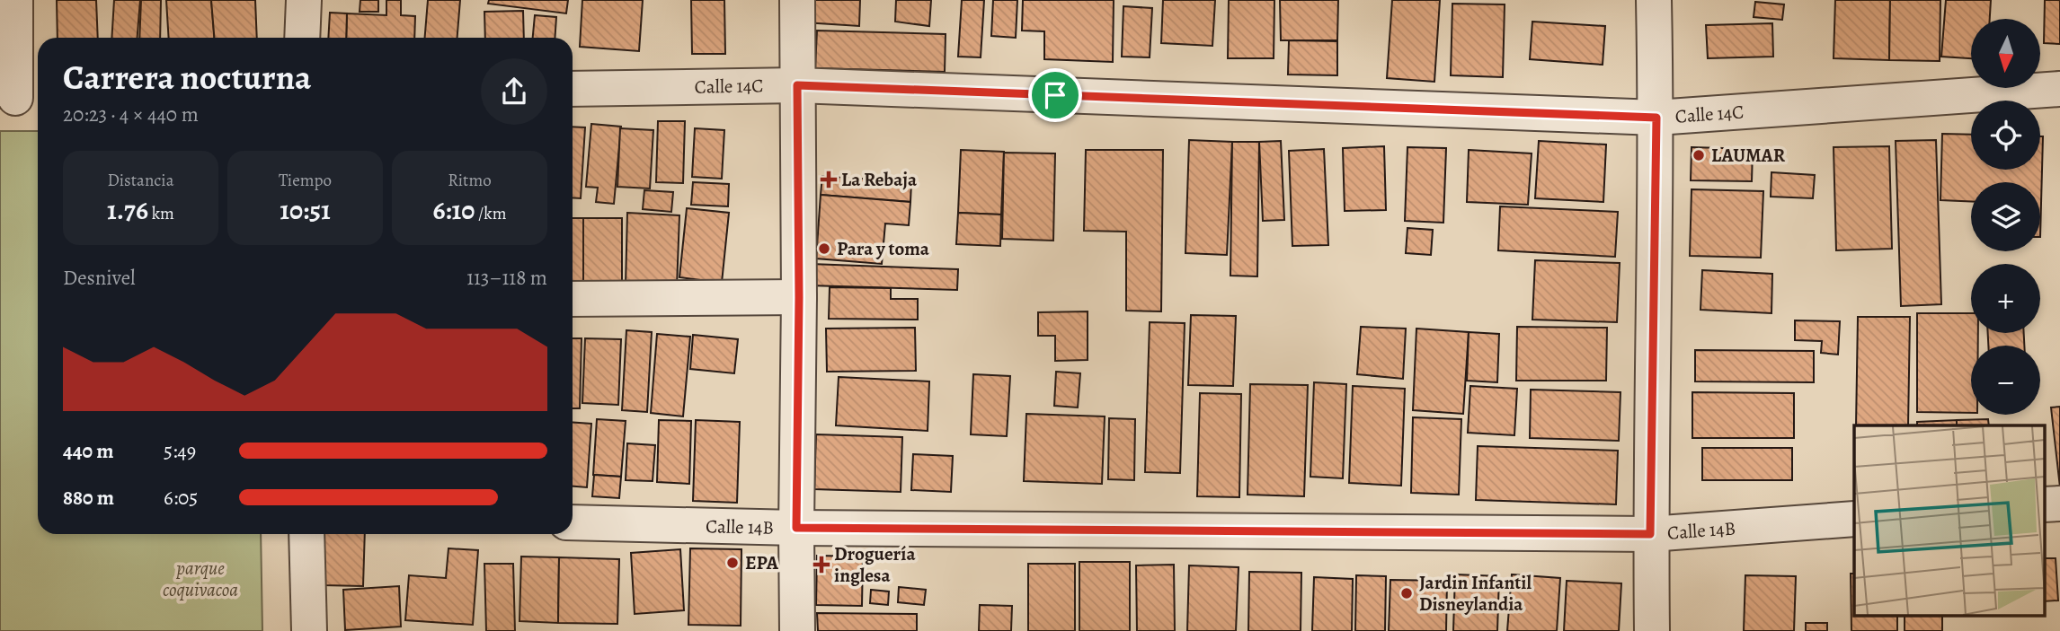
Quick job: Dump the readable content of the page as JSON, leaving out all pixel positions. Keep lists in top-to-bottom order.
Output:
{
  "streets": {
    "street": ["Calle 14C", "Calle 14B"]
  },
  "parks": ["parque coquivacoa"],
  "places": {
    "other": [
      "LAUMAR",
      "Para y toma",
      "EPA",
      "Jardin Infantil Disneylandia"
    ],
    "health": ["La Rebaja", "Droguería inglesa"]
  },
  "north": "bottom",
  "page": {
    "map_buttons": ["+", "−"],
    "heading": ["Carrera nocturna", "20:23 · 4 × 440 m"],
    "stats": [
      ["Distancia", "1.76 km"],
      ["Tiempo", "10:51"],
      ["Ritmo", "6:10 /km"]
    ],
    "chart": ["Desnivel", "113–118 m"],
    "list": [
      {
        "name": "440 m",
        "note": "5:49"
      },
      {
        "name": "880 m",
        "note": "6:05"
      }
    ]
  }
}
